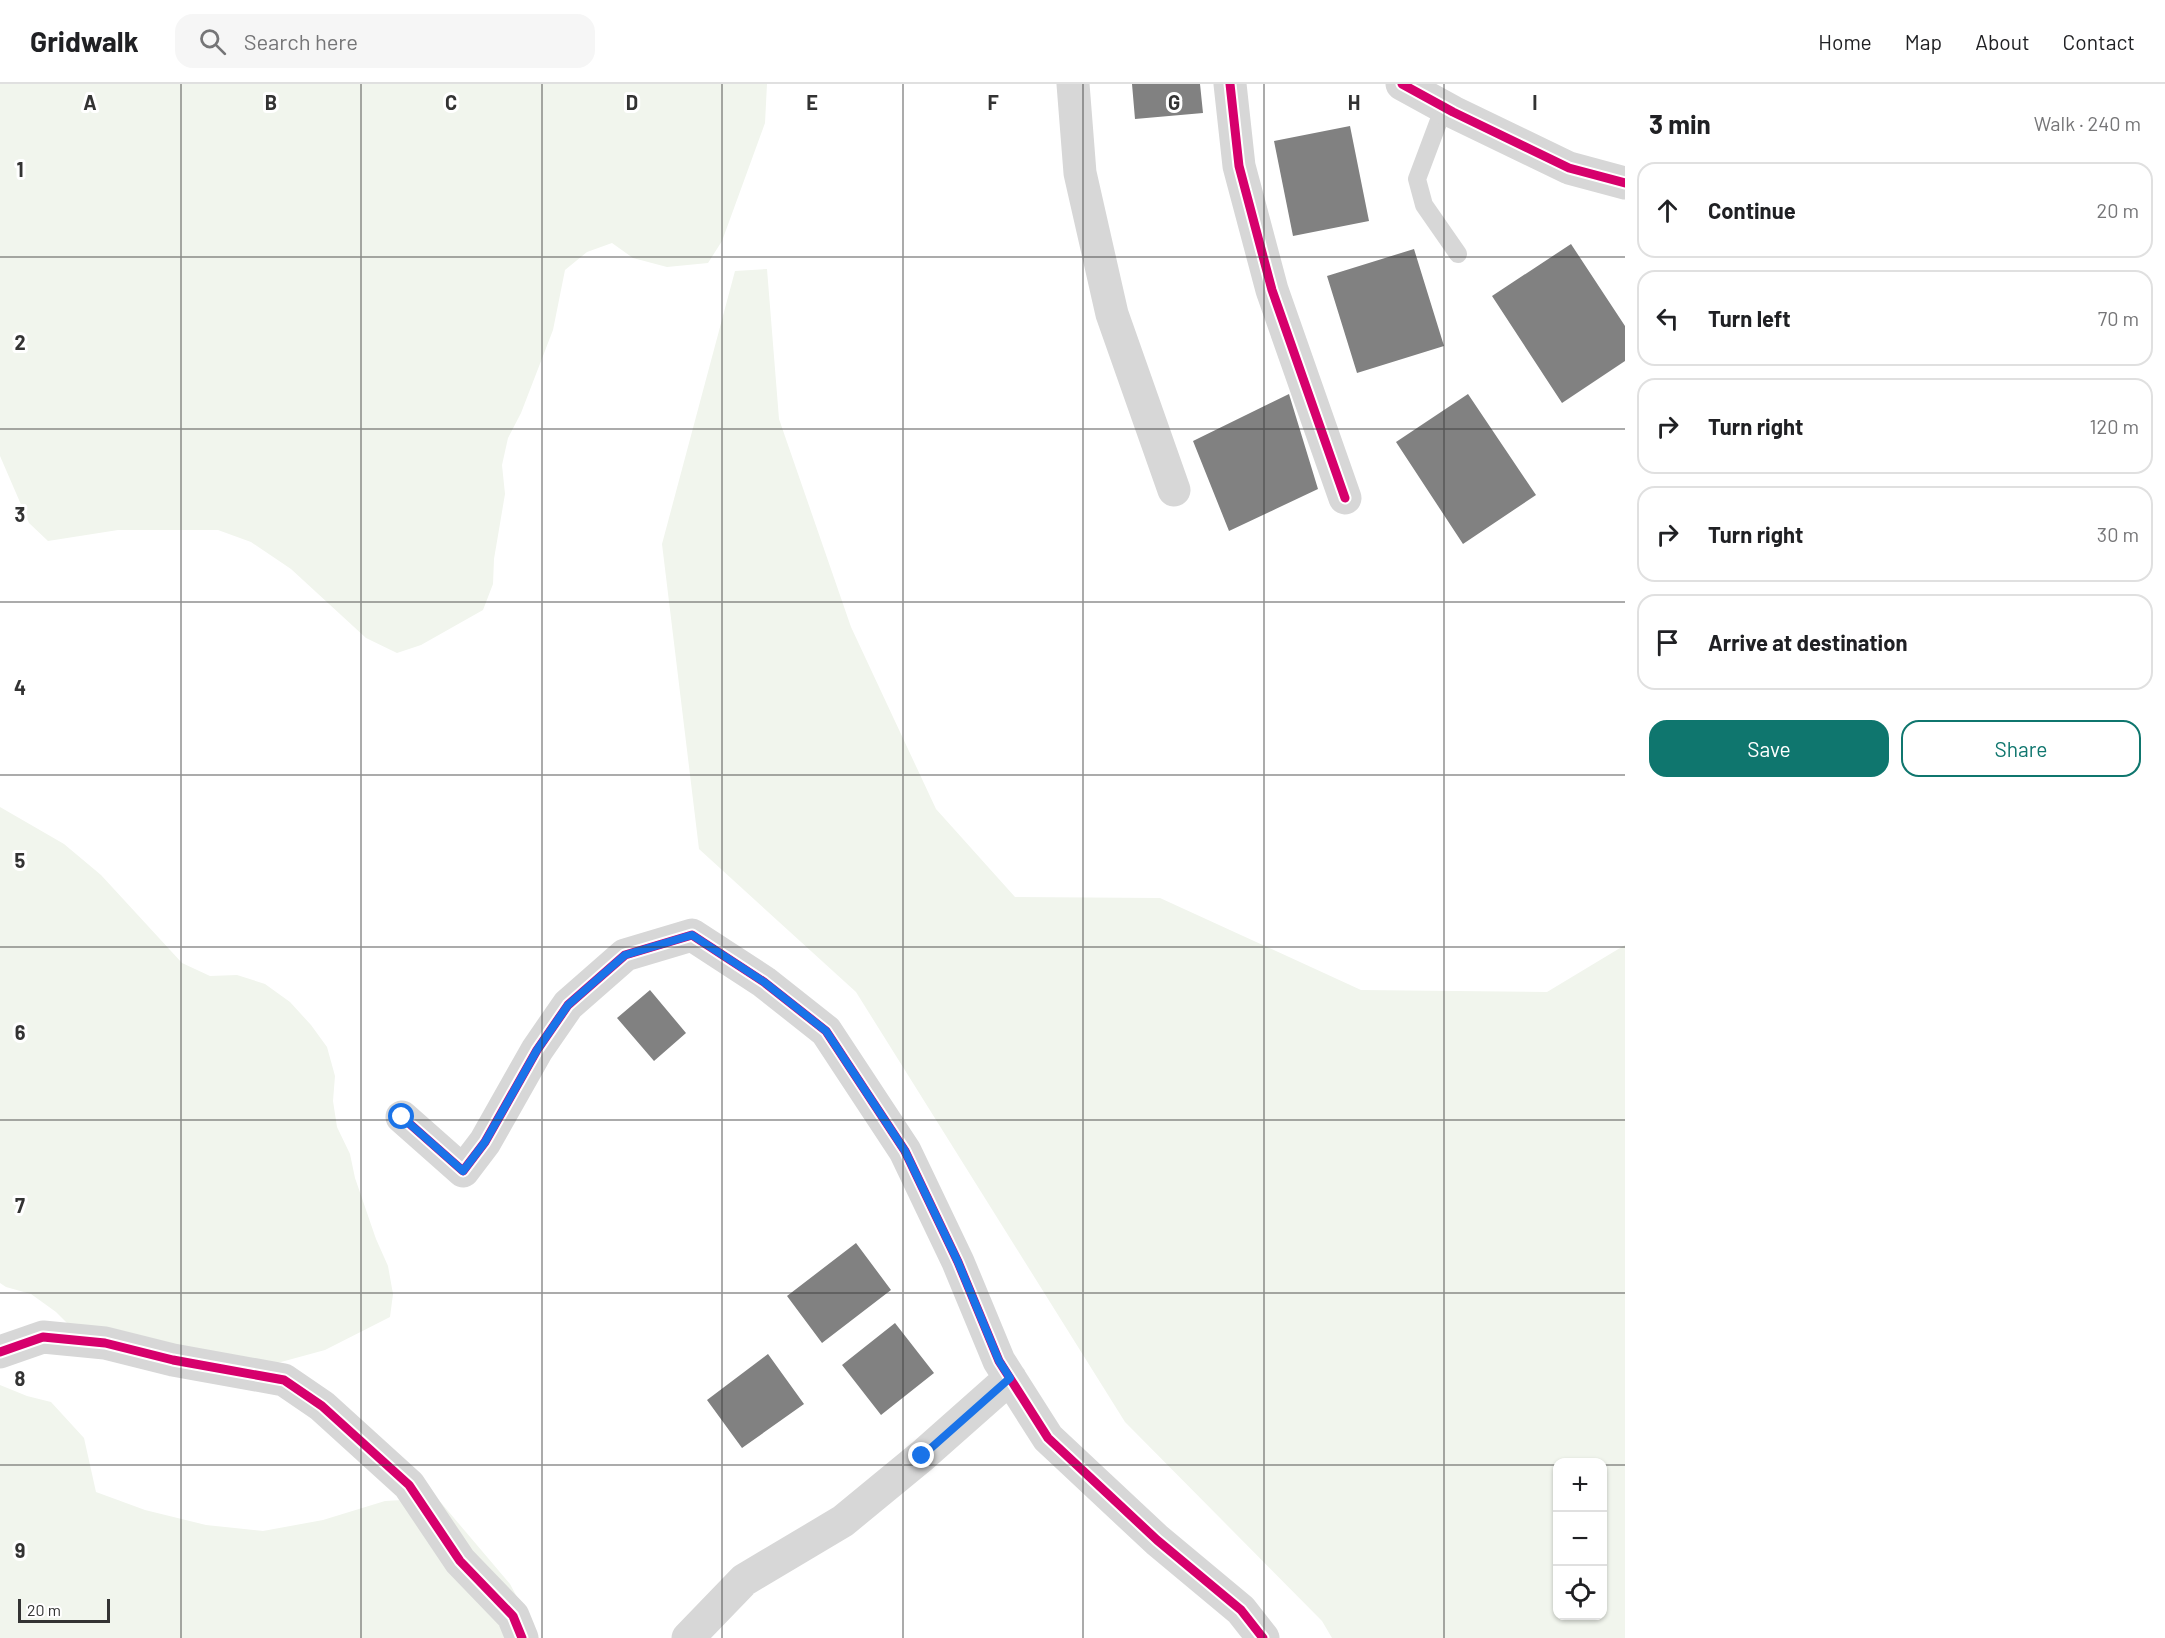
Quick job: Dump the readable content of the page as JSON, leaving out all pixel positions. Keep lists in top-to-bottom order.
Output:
{
  "scale_bar": "20 m",
  "page": {
    "header": "Gridwalk",
    "search": "Search here",
    "nav": [
      "Home",
      "Map",
      "About",
      "Contact"
    ],
    "heading": ["3 min", "Walk · 240 m"],
    "list": [
      ["Continue", "20 m"],
      ["Turn left", "70 m"],
      ["Turn right", "120 m"],
      ["Turn right", "30 m"],
      "Arrive at destination"
    ],
    "buttons": ["Save", "Share"],
    "map_buttons": ["+", "−"],
    "scale": "20 m"
  },
  "grid": {
    "columns": [
      "A",
      "B",
      "C",
      "D",
      "E",
      "F",
      "G",
      "H",
      "I"
    ],
    "rows": [
      "1",
      "2",
      "3",
      "4",
      "5",
      "6",
      "7",
      "8",
      "9"
    ]
  }
}
